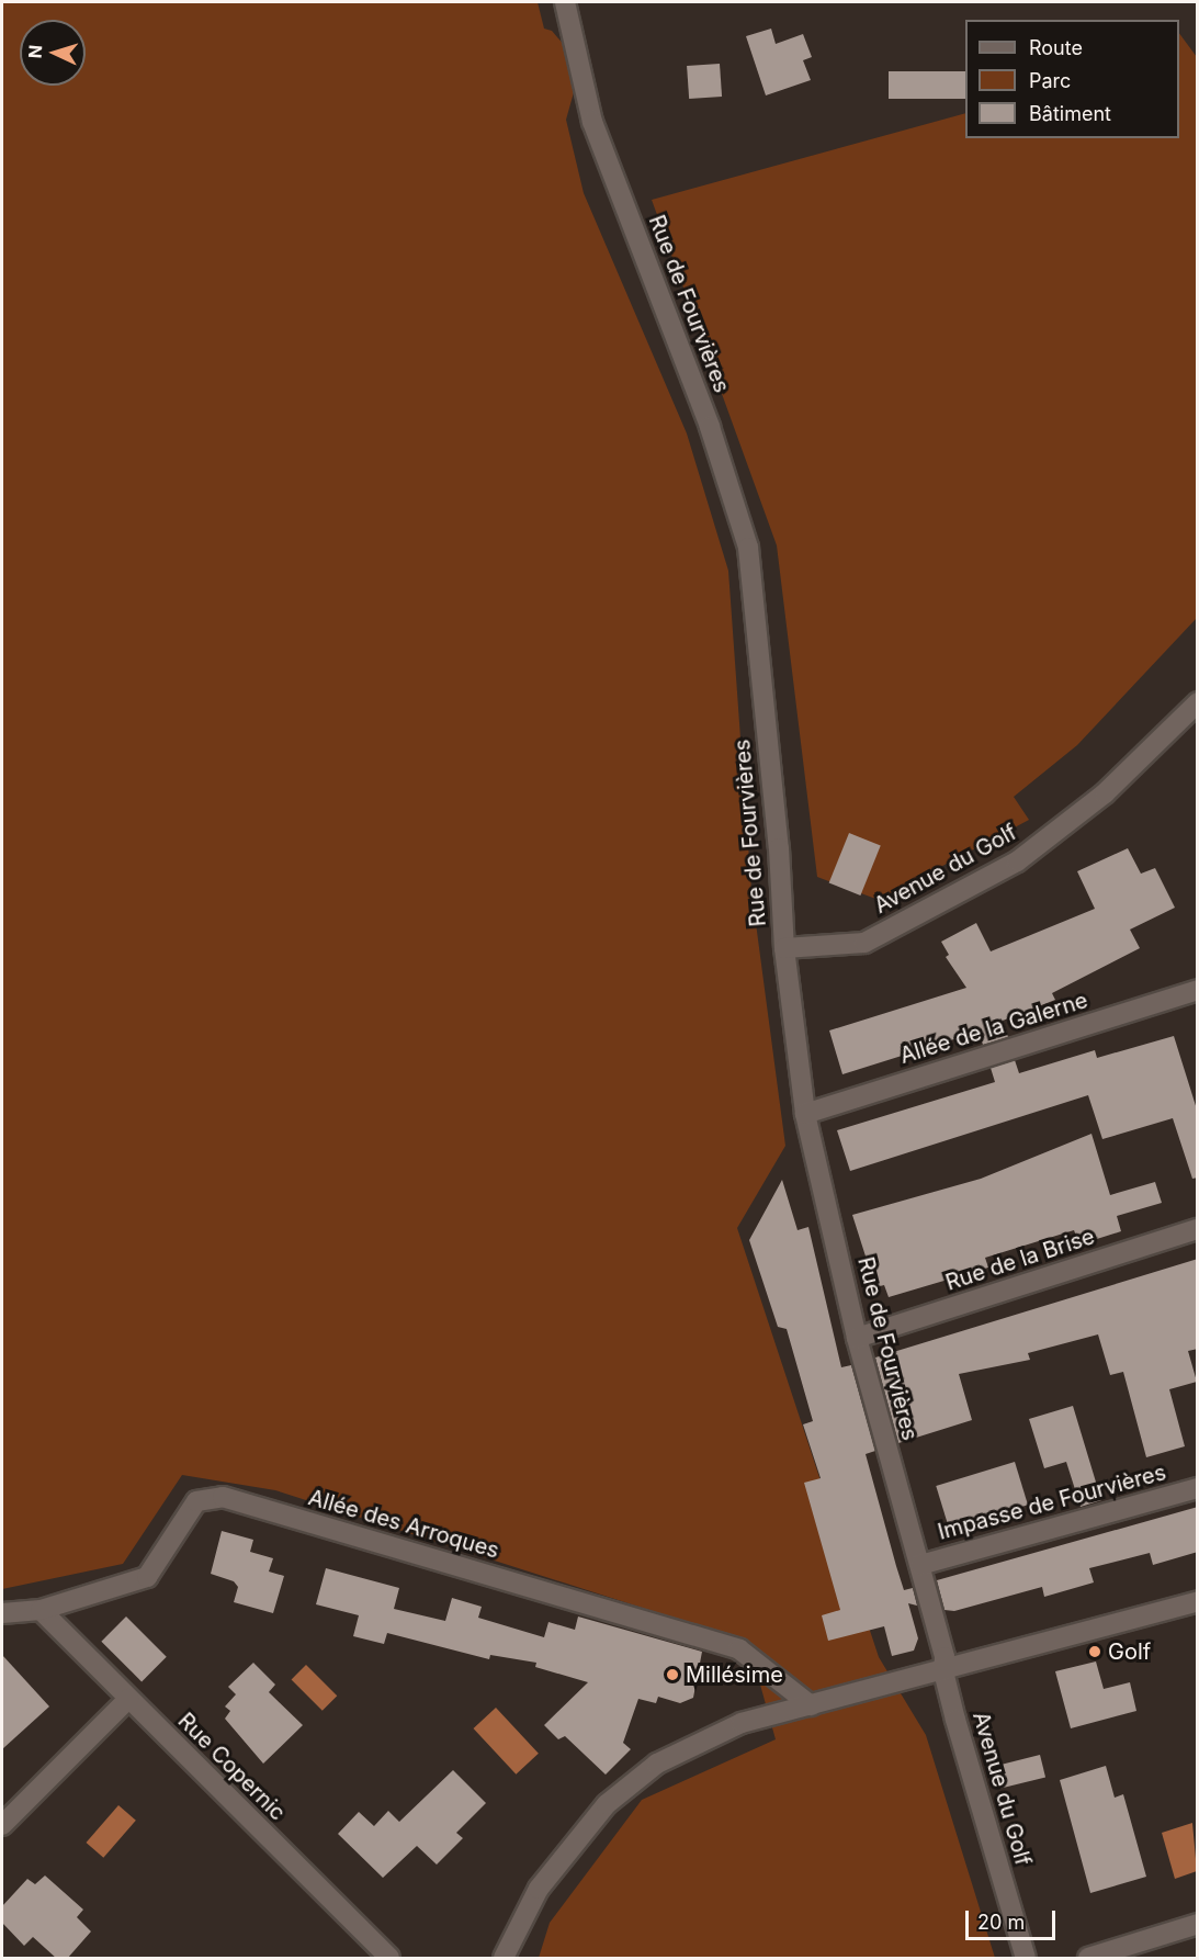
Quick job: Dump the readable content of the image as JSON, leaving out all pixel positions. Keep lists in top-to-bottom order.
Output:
{
  "streets": {
    "street": [
      "Rue de Fourvières",
      "Avenue du Golf",
      "Allée de la Galerne",
      "Rue de la Brise",
      "Impasse de Fourvières",
      "Allée des Arroques",
      "Rue Copernic"
    ]
  },
  "crossings": [
    ["Rue de Fourvières", "Avenue du Golf"],
    ["Rue de Fourvières", "Allée de la Galerne"],
    ["Rue de Fourvières", "Rue de la Brise"],
    ["Rue de Fourvières", "Impasse de Fourvières"],
    ["Allée des Arroques", "Rue Copernic"]
  ],
  "places": ["Golf", "Millésime"],
  "legend": ["Route", "Parc", "Bâtiment"],
  "scale_bar": "20 m",
  "north": "left"
}
